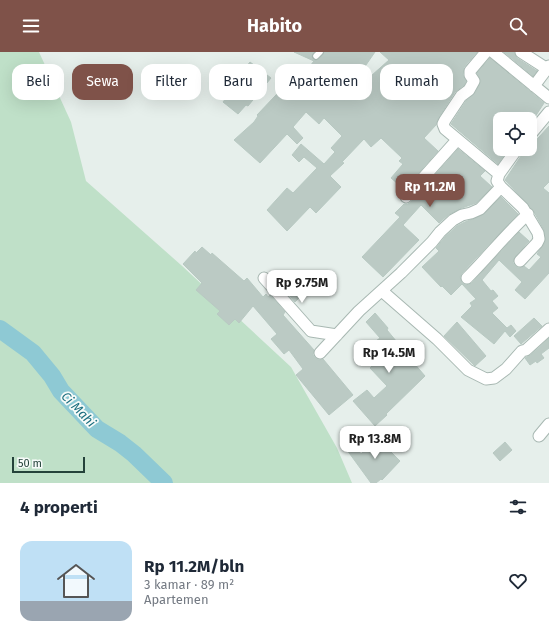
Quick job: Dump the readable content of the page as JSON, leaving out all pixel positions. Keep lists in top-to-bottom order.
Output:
{
  "water": ["Ci Mahi"],
  "scale_bar": "50 m",
  "page": {
    "header": "Habito",
    "chip": [
      "Beli",
      "Sewa",
      "Filter",
      "Baru",
      "Apartemen",
      "Rumah"
    ],
    "price": [
      "Rp 11.2M",
      "Rp 9.75M",
      "Rp 14.5M",
      "Rp 13.8M"
    ],
    "scale": "50 m",
    "heading": "4 properti",
    "list": [
      {
        "name": "Rp 11.2M/bln",
        "note": "3 kamar · 89 m² · Apartemen"
      }
    ]
  }
}
